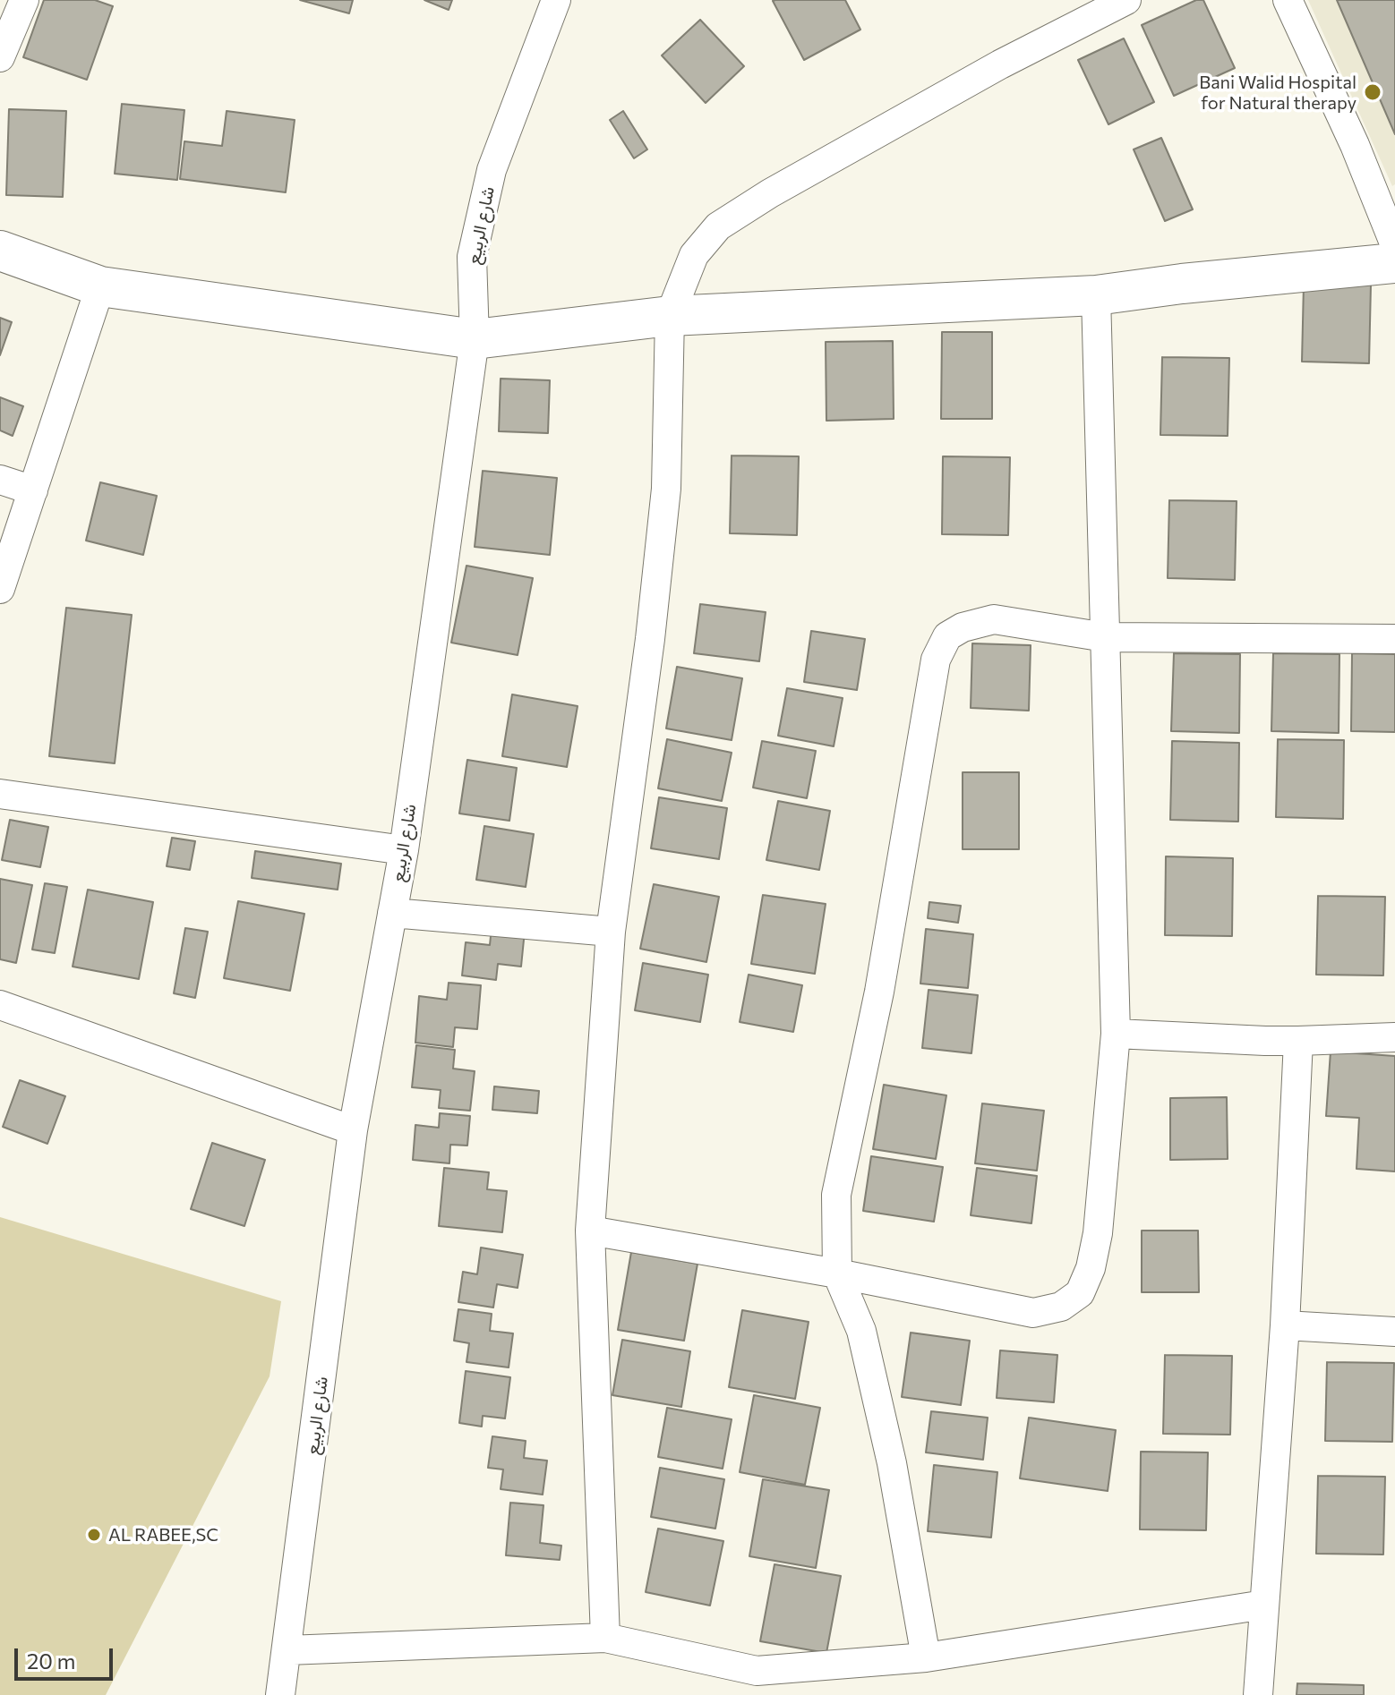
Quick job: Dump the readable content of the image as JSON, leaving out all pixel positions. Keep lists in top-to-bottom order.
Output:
{
  "streets": {
    "street": ["شارع الربيع"]
  },
  "places": ["Bani Walid Hospital for Natural therapy", "AL RABEE,SC"],
  "scale_bar": "20 m"
}
